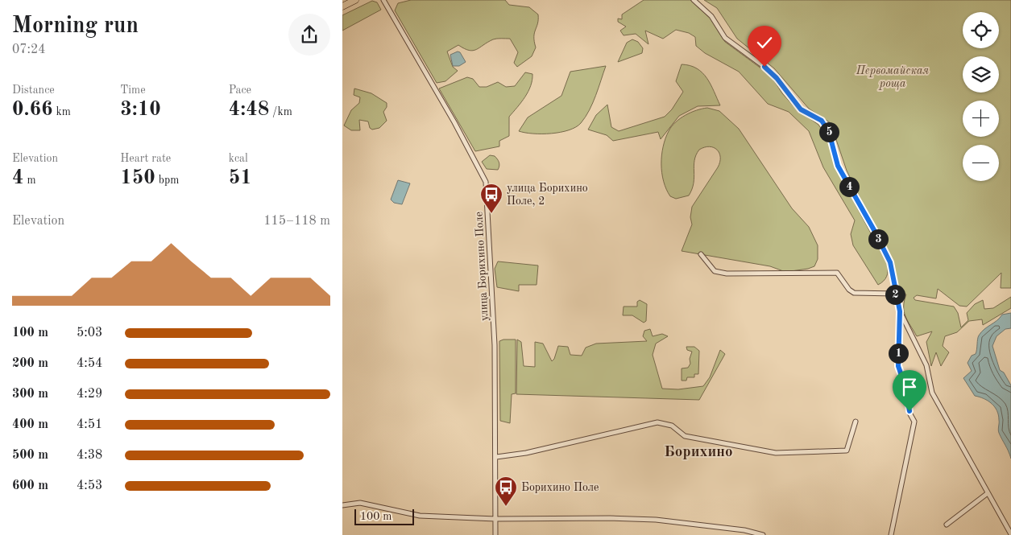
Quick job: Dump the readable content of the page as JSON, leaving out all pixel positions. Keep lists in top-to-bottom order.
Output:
{
  "streets": {
    "street": ["улица Борихино Поле"]
  },
  "districts": ["Борихино"],
  "parks": ["Первомайская роща"],
  "places": {
    "bus stop": ["улица Борихино Поле, 2", "Борихино Поле"]
  },
  "scale_bar": "100 m",
  "page": {
    "heading": ["Morning run", "07:24"],
    "map_buttons": ["+", "−"],
    "stats": [
      ["Distance", "0.66 km"],
      ["Time", "3:10"],
      ["Pace", "4:48 /km"],
      ["Elevation", "4 m"],
      ["Heart rate", "150 bpm"],
      ["kcal", "51"]
    ],
    "pins": [
      "5",
      "4",
      "3",
      "2",
      "1"
    ],
    "chart": ["Elevation", "115–118 m"],
    "list": [
      {
        "name": "100 m",
        "note": "5:03"
      },
      {
        "name": "200 m",
        "note": "4:54"
      },
      {
        "name": "300 m",
        "note": "4:29"
      },
      {
        "name": "400 m",
        "note": "4:51"
      },
      {
        "name": "500 m",
        "note": "4:38"
      },
      {
        "name": "600 m",
        "note": "4:53"
      }
    ],
    "scale": "100 m"
  }
}
